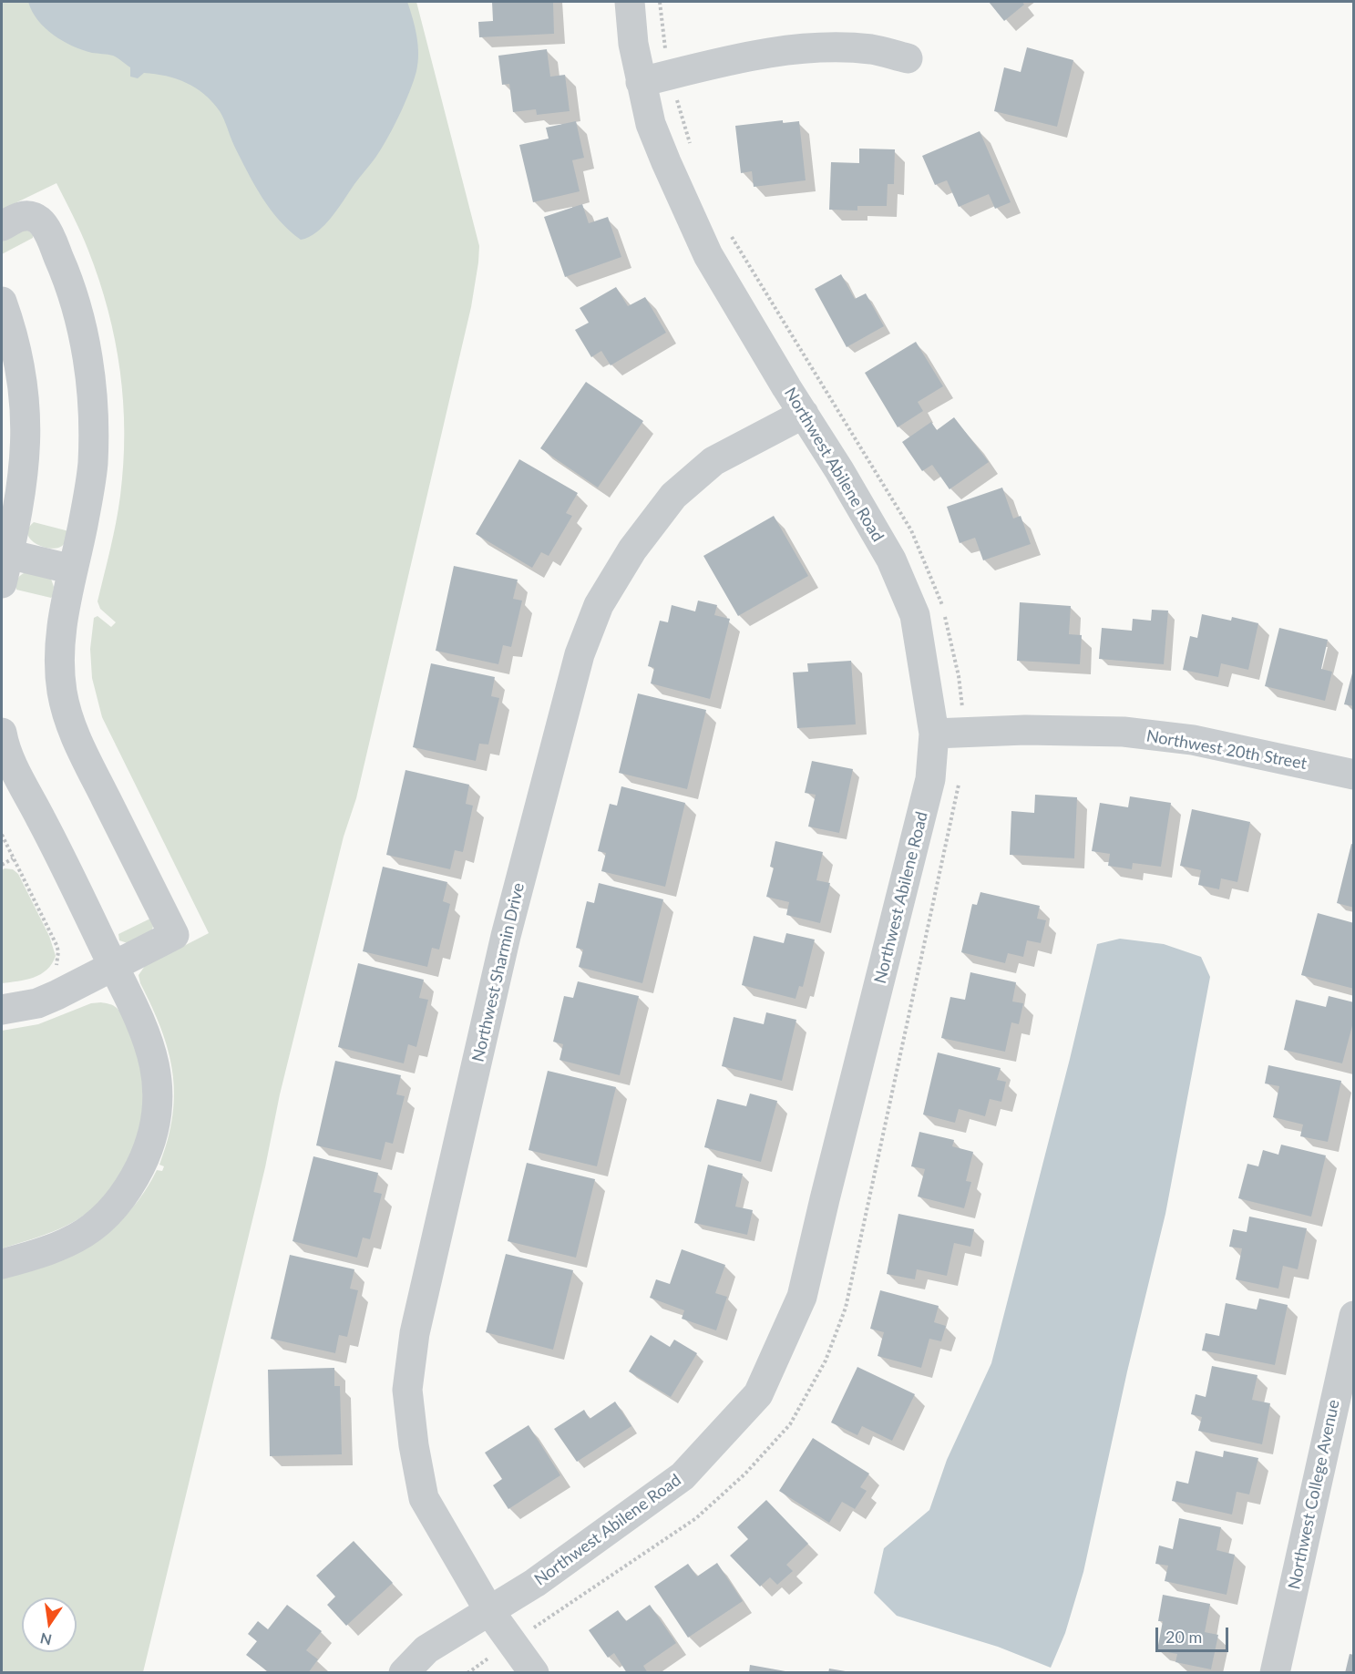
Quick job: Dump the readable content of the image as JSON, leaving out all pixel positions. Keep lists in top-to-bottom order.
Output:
{
  "streets": {
    "street": [
      "Northwest Abilene Road",
      "Northwest 20th Street",
      "Northwest Sharmin Drive",
      "Northwest College Avenue"
    ]
  },
  "crossings": [
    ["Northwest Abilene Road", "Northwest 20th Street"],
    ["Northwest Abilene Road", "Northwest Sharmin Drive"]
  ],
  "scale_bar": "20 m",
  "north": "bottom"
}
